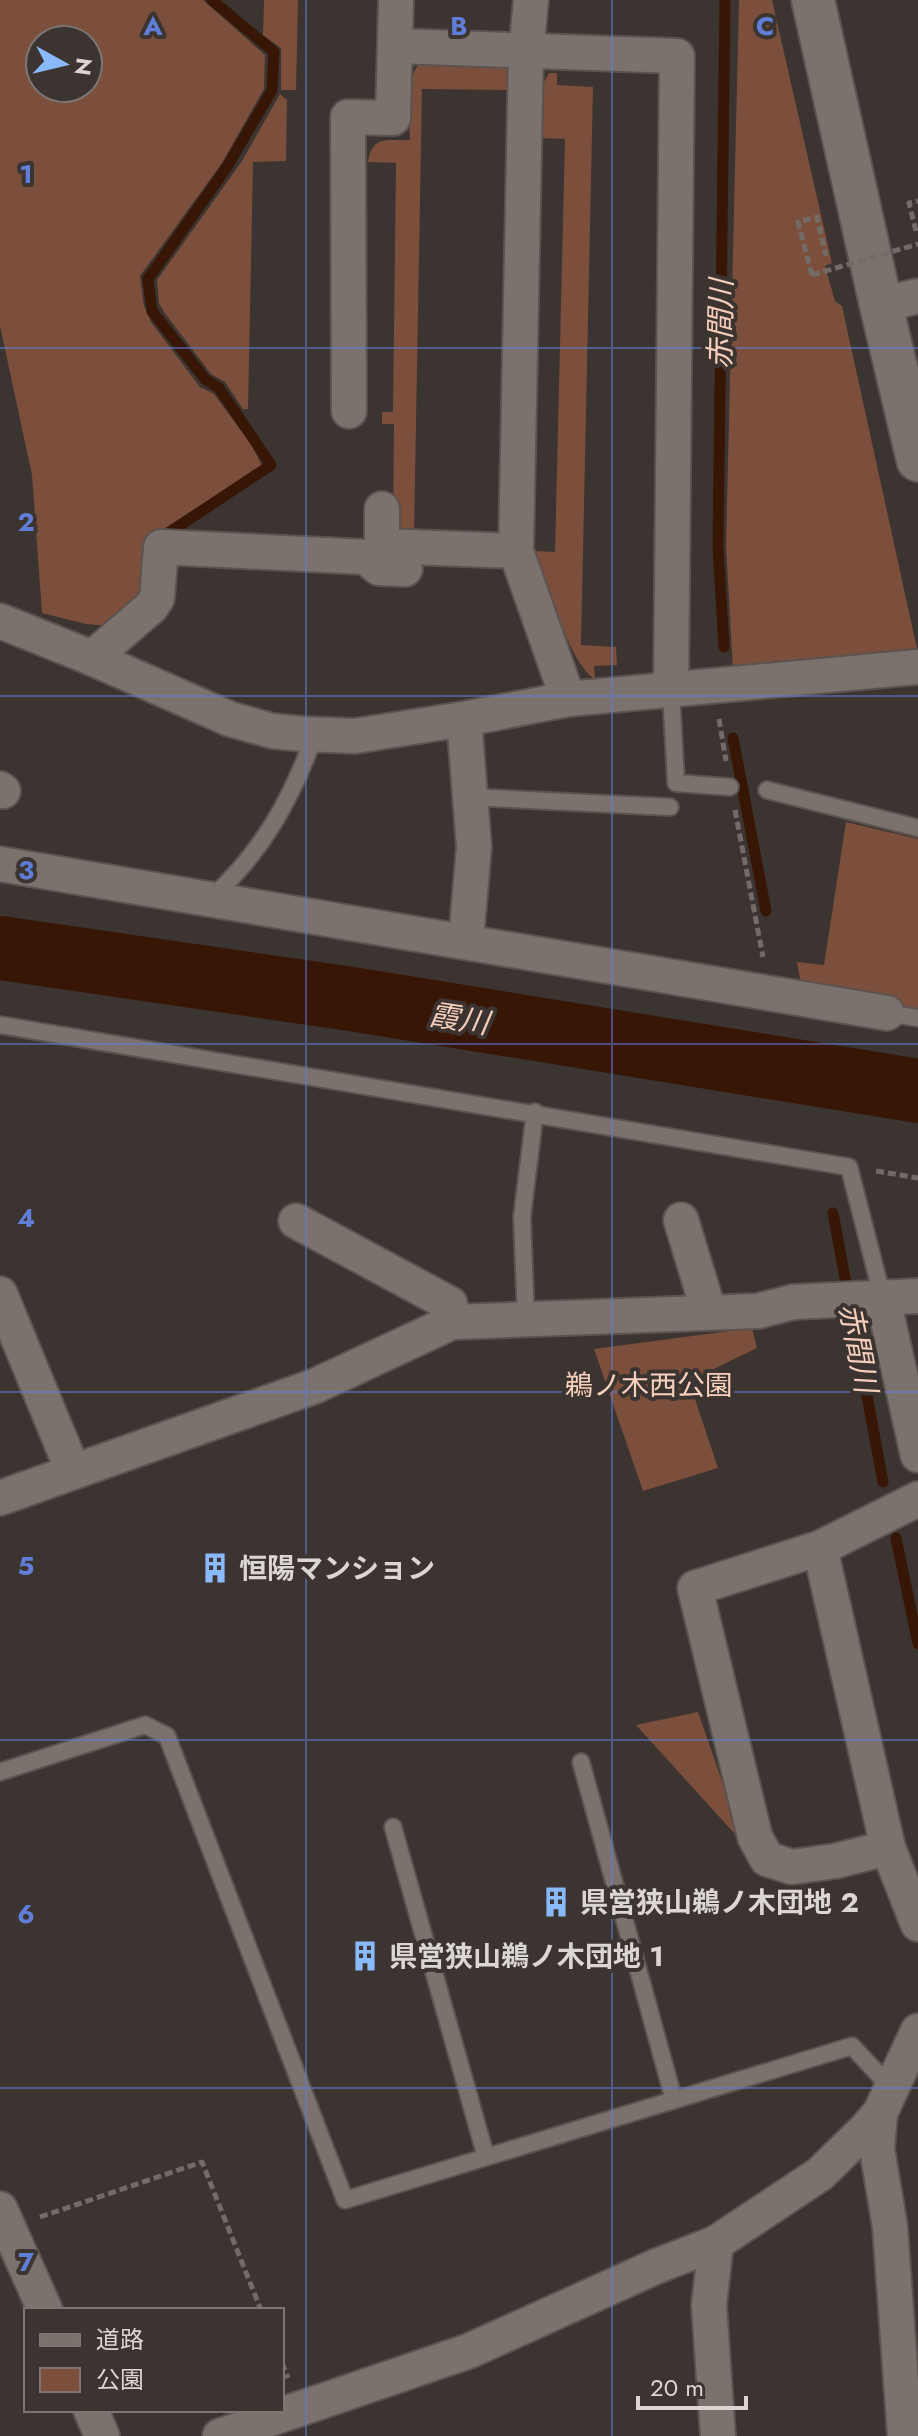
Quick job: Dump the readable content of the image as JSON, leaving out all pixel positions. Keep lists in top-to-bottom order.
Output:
{
  "water": ["赤間川", "霞川"],
  "parks": ["鵜ノ木西公園"],
  "places": {
    "building": ["恒陽マンション", "県営狭山鵜ノ木団地 2", "県営狭山鵜ノ木団地 1"]
  },
  "legend": ["道路", "公園"],
  "scale_bar": "20 m",
  "north": "right",
  "grid": {
    "columns": ["A", "B", "C"],
    "rows": [
      "1",
      "2",
      "3",
      "4",
      "5",
      "6",
      "7"
    ]
  }
}
